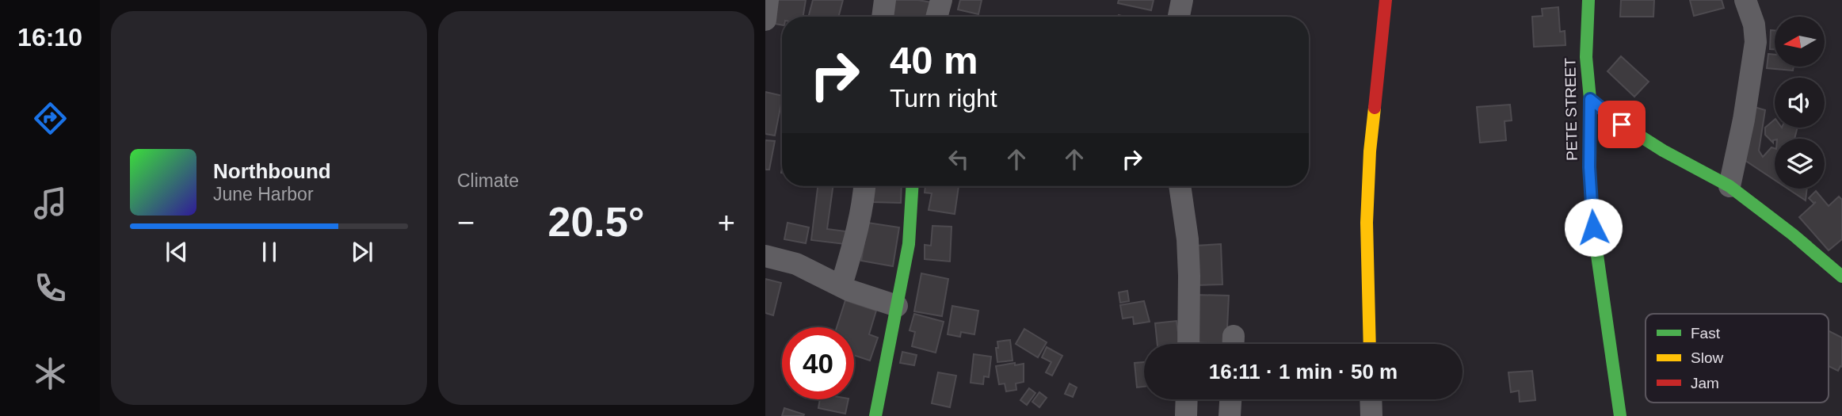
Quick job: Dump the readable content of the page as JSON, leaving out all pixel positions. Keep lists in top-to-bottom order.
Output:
{
  "streets": {
    "street": ["PETE STREET"]
  },
  "legend": ["Fast", "Slow", "Jam"],
  "north": "left",
  "page": {
    "tabs": "16:10",
    "tile": "Climate",
    "turn": ["40 m", "Turn right"],
    "song": ["Northbound", "June Harbor"],
    "heat": ["−", "20.5°", "+"],
    "limit": "40",
    "trip": "16:11 · 1 min · 50 m"
  }
}
